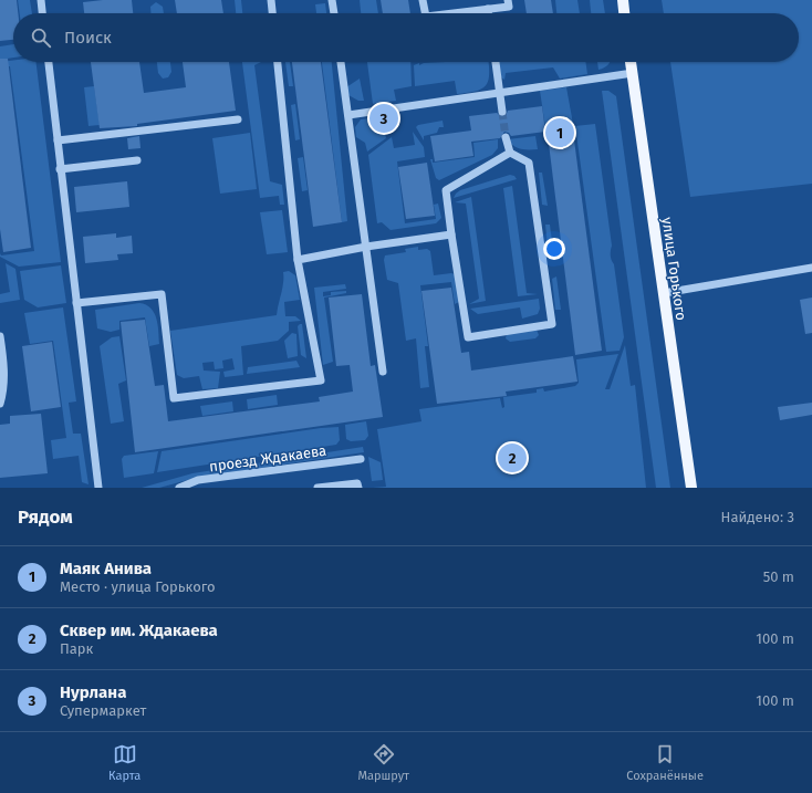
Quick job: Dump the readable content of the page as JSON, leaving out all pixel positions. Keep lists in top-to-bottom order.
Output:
{
  "streets": {
    "main road": ["улица Горького"],
    "street": ["проезд Ждакаева"]
  },
  "page": {
    "search": "Поиск",
    "pins": ["3", "1", "2"],
    "heading": ["Рядом", "Найдено: 3"],
    "list": [
      {
        "mark": "1",
        "name": "Маяк Анива",
        "note": "Место · улица Горького",
        "value": "50 m"
      },
      {
        "mark": "2",
        "name": "Сквер им. Ждакаева",
        "note": "Парк",
        "value": "100 m"
      },
      {
        "mark": "3",
        "name": "Нурлана",
        "note": "Супермаркет",
        "value": "100 m"
      }
    ],
    "nav": ["Карта", "Маршрут", "Сохранённые"]
  }
}
